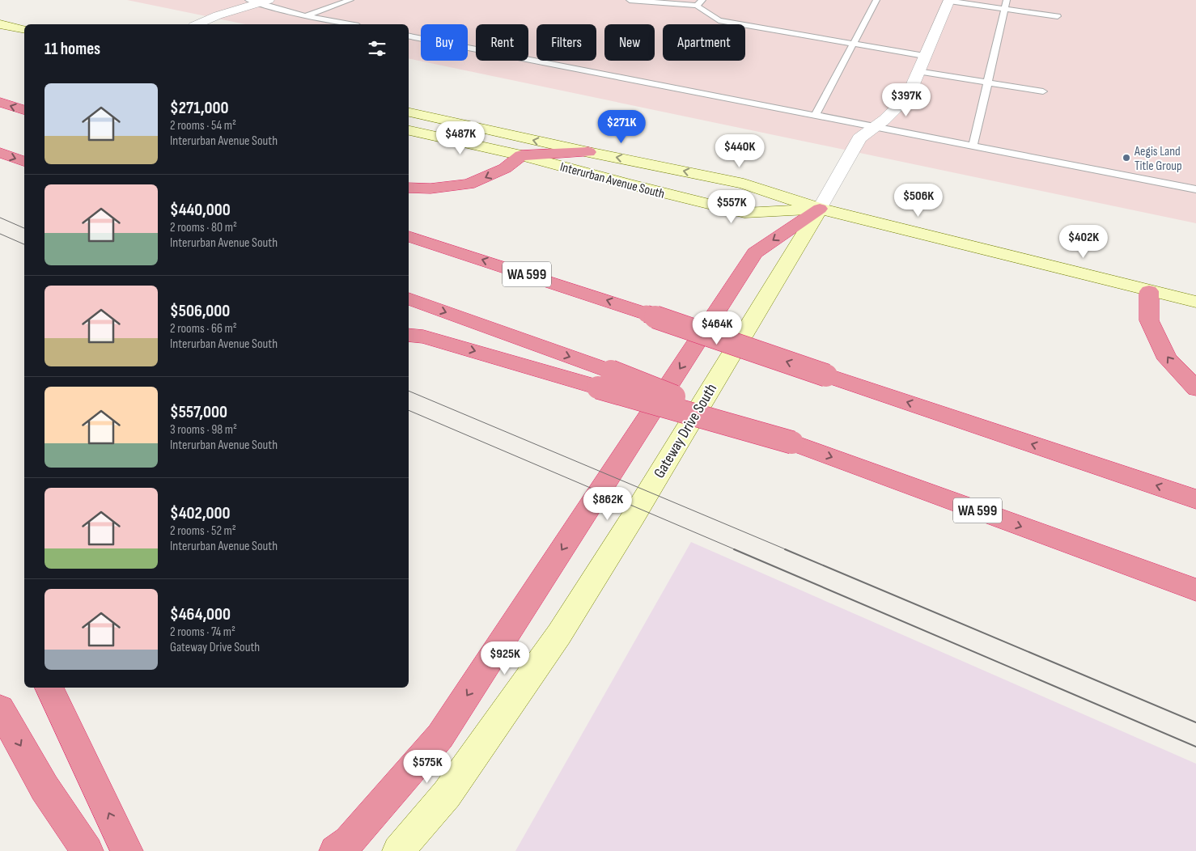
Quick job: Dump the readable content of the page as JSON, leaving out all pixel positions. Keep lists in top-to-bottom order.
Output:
{
  "streets": {
    "highway": ["WA 599"],
    "main road": ["Interurban Avenue South", "Gateway Drive South"]
  },
  "crossings": [
    ["Interurban Avenue South", "Gateway Drive South"]
  ],
  "places": ["Aegis Land Title Group"],
  "page": {
    "chip": [
      "Buy",
      "Rent",
      "Filters",
      "New",
      "Apartment"
    ],
    "heading": "11 homes",
    "list": [
      {
        "name": "$271,000",
        "note": "2 rooms · 54 m² · Interurban Avenue South"
      },
      {
        "name": "$440,000",
        "note": "2 rooms · 80 m² · Interurban Avenue South"
      },
      {
        "name": "$506,000",
        "note": "2 rooms · 66 m² · Interurban Avenue South"
      },
      {
        "name": "$557,000",
        "note": "3 rooms · 98 m² · Interurban Avenue South"
      },
      {
        "name": "$402,000",
        "note": "2 rooms · 52 m² · Interurban Avenue South"
      },
      {
        "name": "$464,000",
        "note": "2 rooms · 74 m² · Gateway Drive South"
      }
    ],
    "price": [
      "$397K",
      "$271K",
      "$487K",
      "$440K",
      "$506K",
      "$557K",
      "$402K",
      "$464K",
      "$862K",
      "$925K",
      "$575K"
    ]
  }
}
